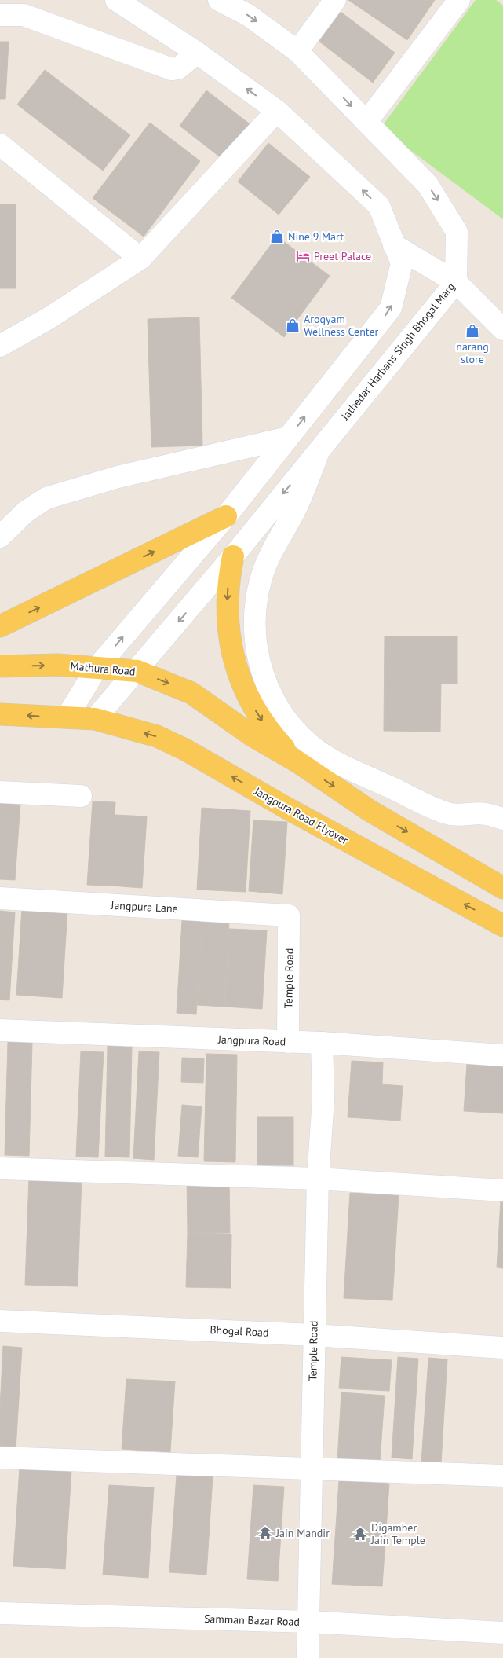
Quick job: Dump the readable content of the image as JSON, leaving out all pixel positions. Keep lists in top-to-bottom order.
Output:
{
  "streets": {
    "main road": ["Mathura Road", "Jangpura Road Flyover"],
    "street": [
      "Jathedar Harbans Singh Bhogal Marg",
      "Jangpura Lane",
      "Temple Road",
      "Jangpura Road",
      "Bhogal Road",
      "Samman Bazar Road"
    ]
  },
  "crossings": [
    ["Jathedar Harbans Singh Bhogal Marg", "Mathura Road"],
    ["Jathedar Harbans Singh Bhogal Marg", "Jangpura Road Flyover"],
    ["Jangpura Lane", "Temple Road"],
    ["Temple Road", "Jangpura Road"],
    ["Temple Road", "Bhogal Road"],
    ["Temple Road", "Samman Bazar Road"]
  ],
  "places": {
    "shop": ["Nine 9 Mart", "Arogyam Wellness Center", "narang store"],
    "hotel": ["Preet Palace"],
    "temple": ["Jain Mandir", "Digamber Jain Temple"]
  }
}
